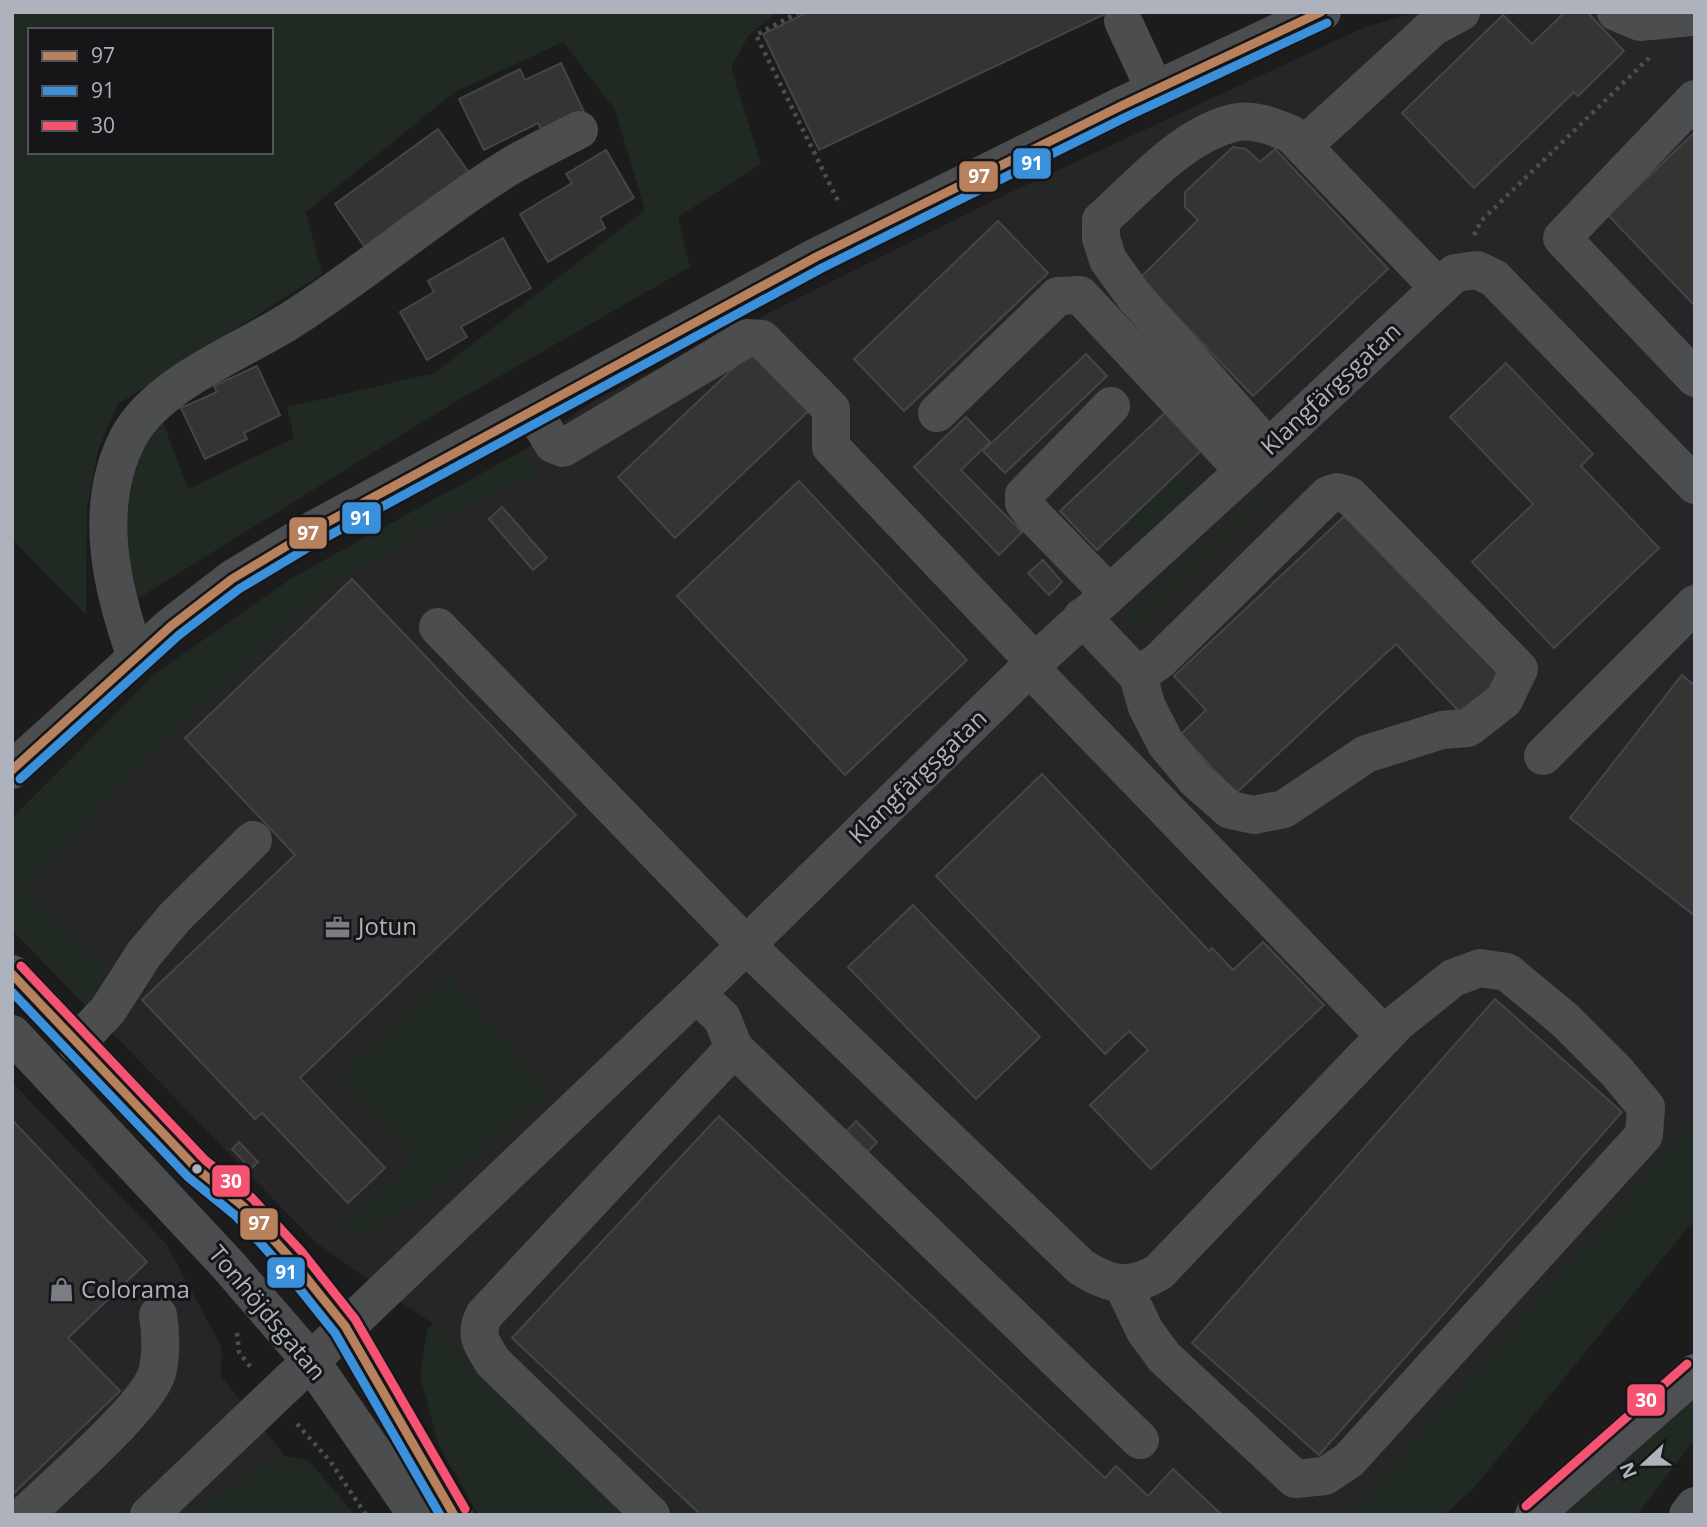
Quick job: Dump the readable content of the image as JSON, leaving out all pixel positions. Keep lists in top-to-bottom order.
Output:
{
  "streets": {
    "street": ["Klangfärgsgatan", "Tonhöjdsgatan"]
  },
  "crossings": [
    ["Klangfärgsgatan", "Tonhöjdsgatan"]
  ],
  "places": {
    "office": ["Jotun"],
    "shop": ["Colorama"]
  },
  "lines": ["transit line 97", "transit line 91", "transit line 30"],
  "legend": ["97", "91", "30"],
  "north": "left"
}
